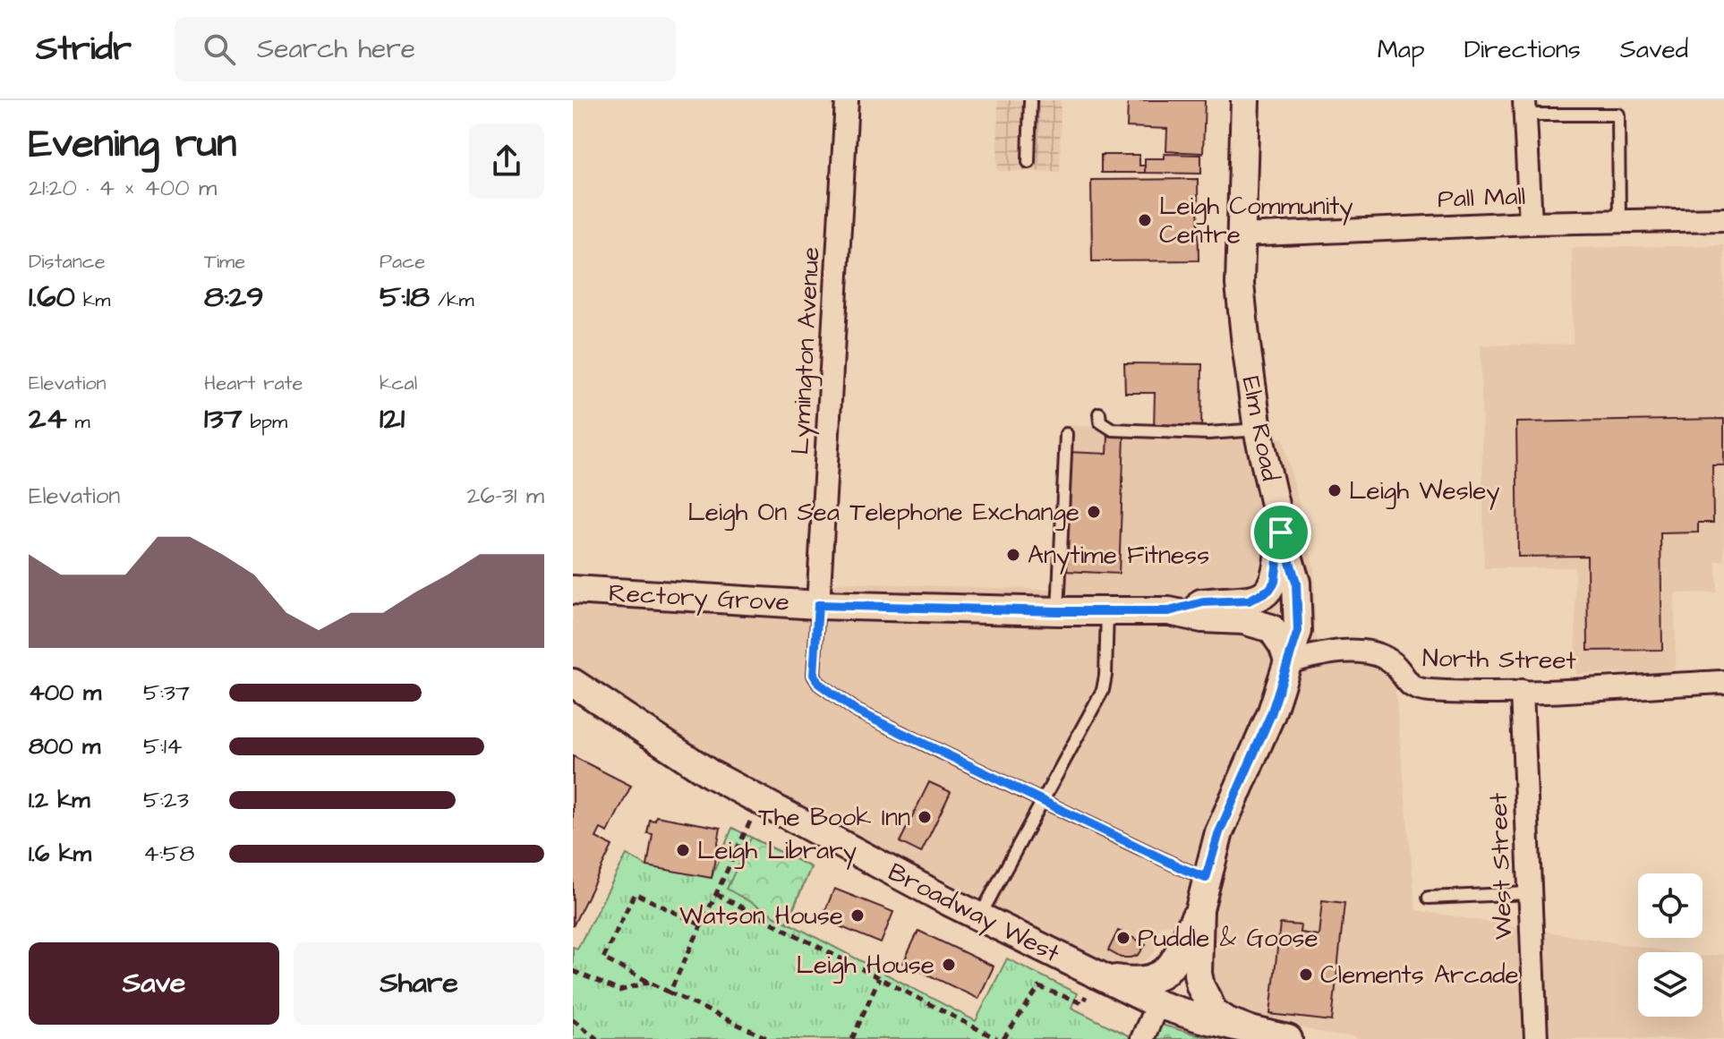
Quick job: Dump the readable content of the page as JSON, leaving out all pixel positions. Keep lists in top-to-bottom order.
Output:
{
  "streets": {
    "street": [
      "Pall Mall",
      "Lymington Avenue",
      "Elm Road",
      "Rectory Grove",
      "North Street",
      "West Street",
      "Broadway West"
    ]
  },
  "crossings": [
    ["Pall Mall", "Elm Road"],
    ["Lymington Avenue", "Rectory Grove"],
    ["Elm Road", "Rectory Grove"],
    ["Elm Road", "North Street"],
    ["Elm Road", "Broadway West"],
    ["Rectory Grove", "North Street"],
    ["North Street", "West Street"]
  ],
  "places": [
    "Leigh Community Centre",
    "Leigh Wesley",
    "Leigh On Sea Telephone Exchange",
    "Anytime Fitness",
    "The Book Inn",
    "Leigh Library",
    "Watson House",
    "Puddle & Goose",
    "Leigh House",
    "Clements Arcade"
  ],
  "page": {
    "header": "Stridr",
    "search": "Search here",
    "nav": ["Map", "Directions", "Saved"],
    "heading": ["Evening run", "21:20 · 4 × 400 m"],
    "stats": [
      ["Distance", "1.60 km"],
      ["Time", "8:29"],
      ["Pace", "5:18 /km"],
      ["Elevation", "24 m"],
      ["Heart rate", "137 bpm"],
      ["kcal", "121"]
    ],
    "chart": ["Elevation", "26–31 m"],
    "list": [
      {
        "name": "400 m",
        "note": "5:37"
      },
      {
        "name": "800 m",
        "note": "5:14"
      },
      {
        "name": "1.2 km",
        "note": "5:23"
      },
      {
        "name": "1.6 km",
        "note": "4:58"
      }
    ],
    "buttons": ["Save", "Share"]
  }
}
